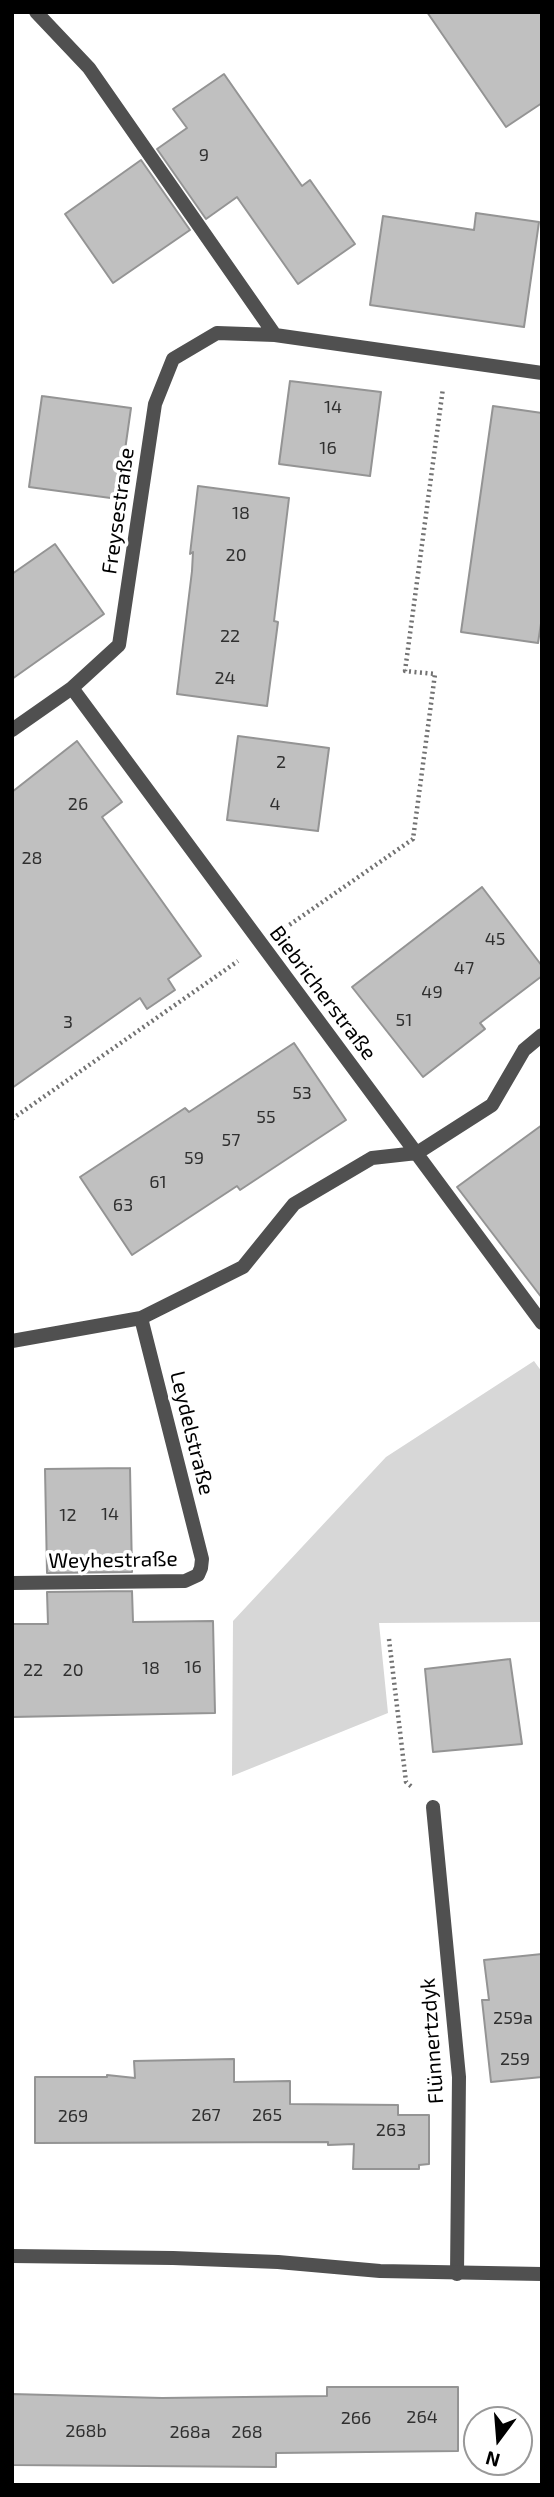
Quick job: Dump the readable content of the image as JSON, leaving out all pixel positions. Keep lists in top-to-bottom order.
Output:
{
  "streets": {
    "street": [
      "Freysestraße",
      "Biebricherstraße",
      "Leydelstraße",
      "Weyhestraße",
      "Flünnertzdyk"
    ]
  },
  "crossings": [
    ["Freysestraße", "Biebricherstraße"],
    ["Leydelstraße", "Weyhestraße"]
  ],
  "house_numbers": [
    "9",
    "14",
    "16",
    "18",
    "20",
    "22",
    "24",
    "2",
    "26",
    "4",
    "28",
    "45",
    "47",
    "49",
    "51",
    "3",
    "53",
    "55",
    "57",
    "59",
    "61",
    "63",
    "14",
    "12",
    "16",
    "18",
    "22",
    "20",
    "259a",
    "259",
    "267",
    "265",
    "269",
    "263",
    "264",
    "266",
    "268b",
    "268a",
    "268"
  ],
  "north": "bottom"
}
